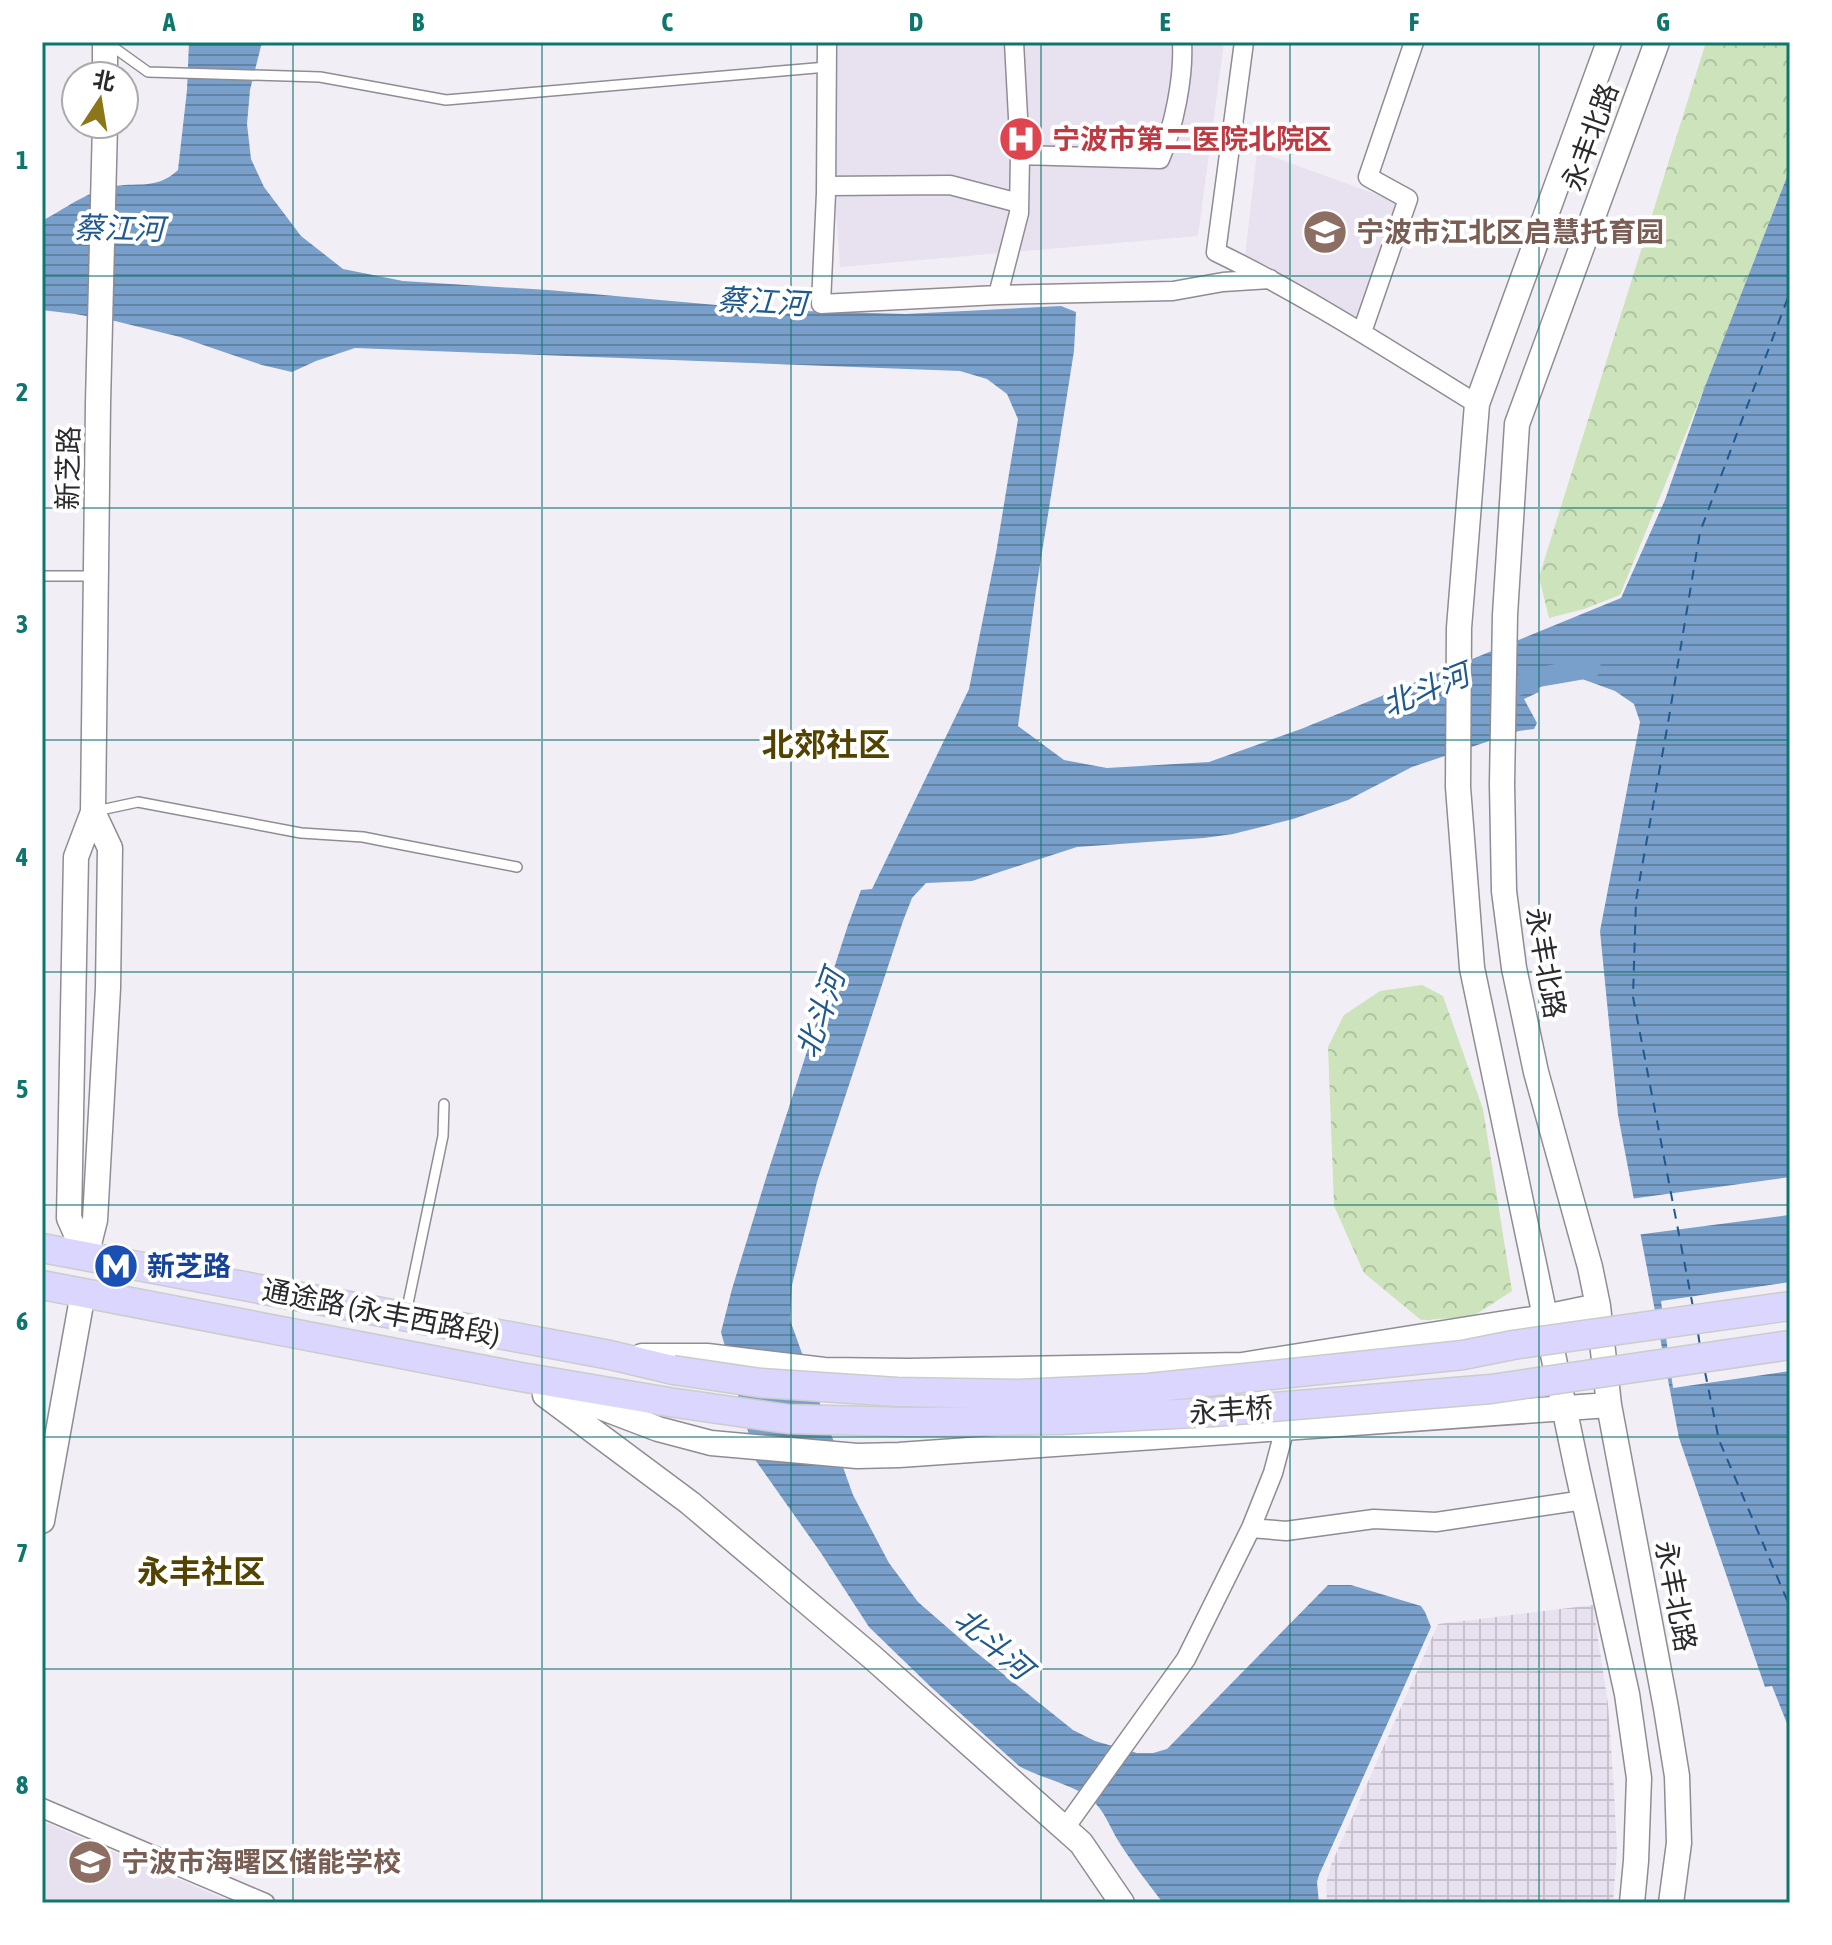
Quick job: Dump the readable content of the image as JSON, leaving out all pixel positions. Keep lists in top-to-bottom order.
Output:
{
  "streets": {
    "main road": [
      "永丰北路",
      "新芝路",
      "通途路 (永丰西路段)",
      "永丰桥"
    ]
  },
  "crossings": [
    ["新芝路", "通途路 (永丰西路段)"],
    ["通途路 (永丰西路段)", "永丰桥"]
  ],
  "districts": ["北郊社区", "永丰社区"],
  "water": ["蔡江河", "北斗河"],
  "places": {
    "hospital": ["宁波市第二医院北院区"],
    "school or university": ["宁波市江北区启慧托育园", "宁波市海曙区储能学校"],
    "metro station": ["新芝路"]
  },
  "north": "top",
  "grid": {
    "columns": [
      "A",
      "B",
      "C",
      "D",
      "E",
      "F",
      "G"
    ],
    "rows": [
      "1",
      "2",
      "3",
      "4",
      "5",
      "6",
      "7",
      "8"
    ]
  }
}
